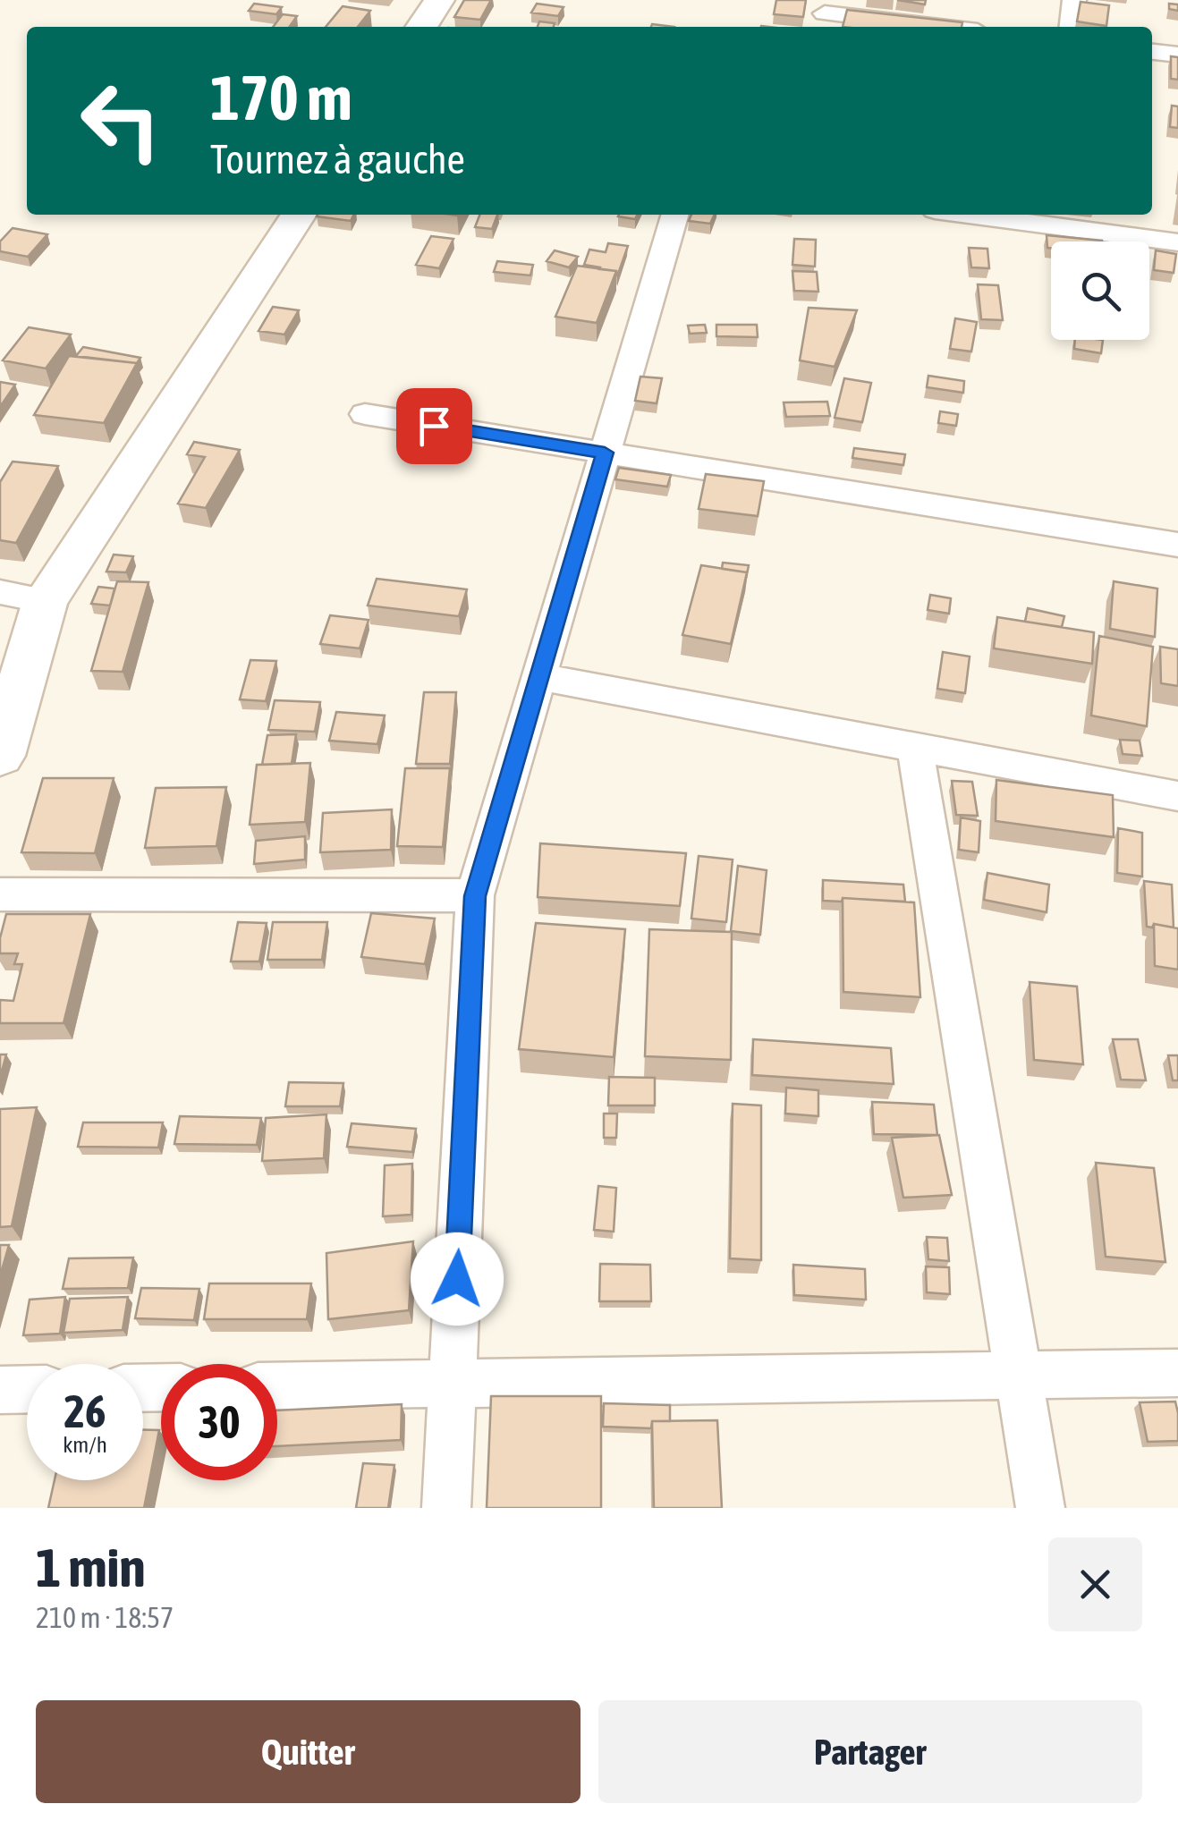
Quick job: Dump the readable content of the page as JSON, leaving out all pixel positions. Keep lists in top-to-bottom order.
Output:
{
  "page": {
    "turn": ["170 m", "Tournez à gauche"],
    "speed": "26 km/h",
    "limit": "30",
    "heading": ["1 min", "210 m · 18:57"],
    "buttons": ["Quitter", "Partager"]
  }
}
